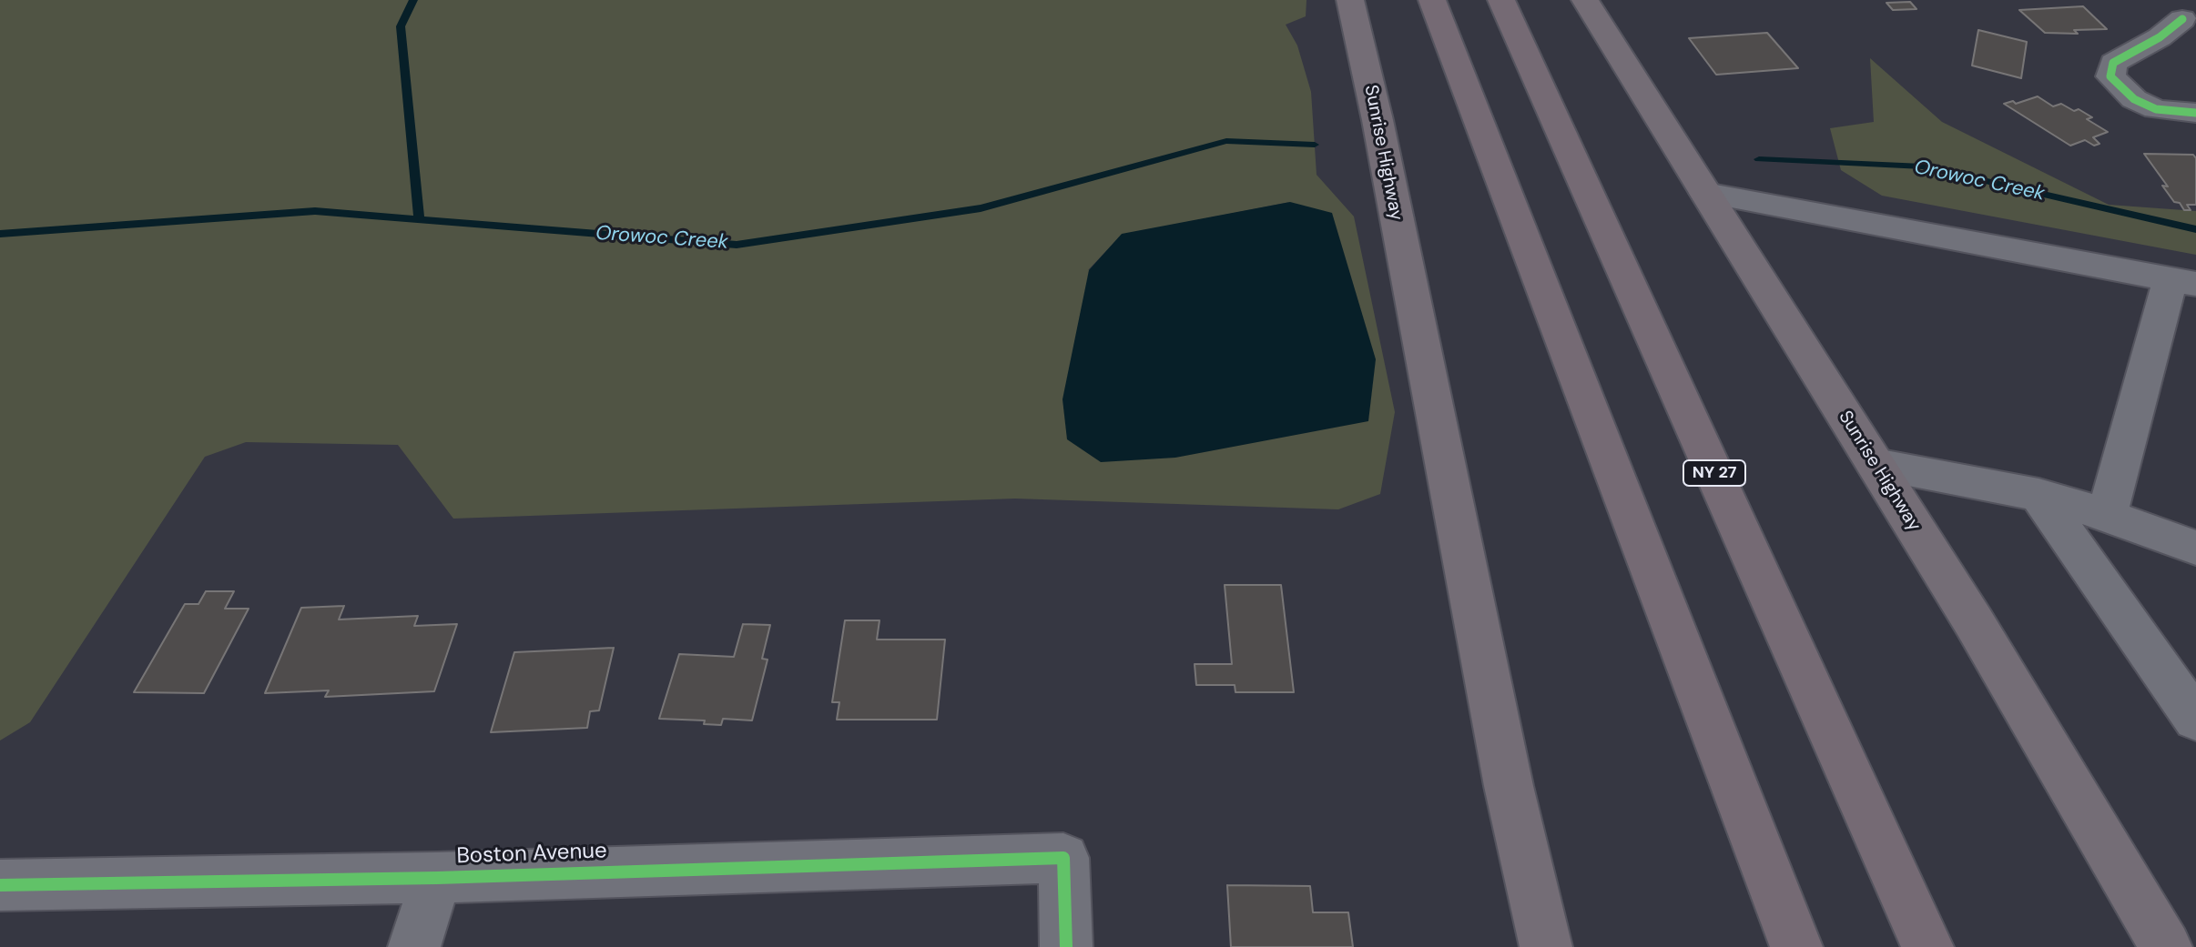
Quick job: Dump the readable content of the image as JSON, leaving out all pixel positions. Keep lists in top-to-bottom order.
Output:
{
  "streets": {
    "highway": ["NY 27"],
    "main road": ["Sunrise Highway"],
    "street": ["Boston Avenue"]
  },
  "water": ["Orowoc Creek"]
}
